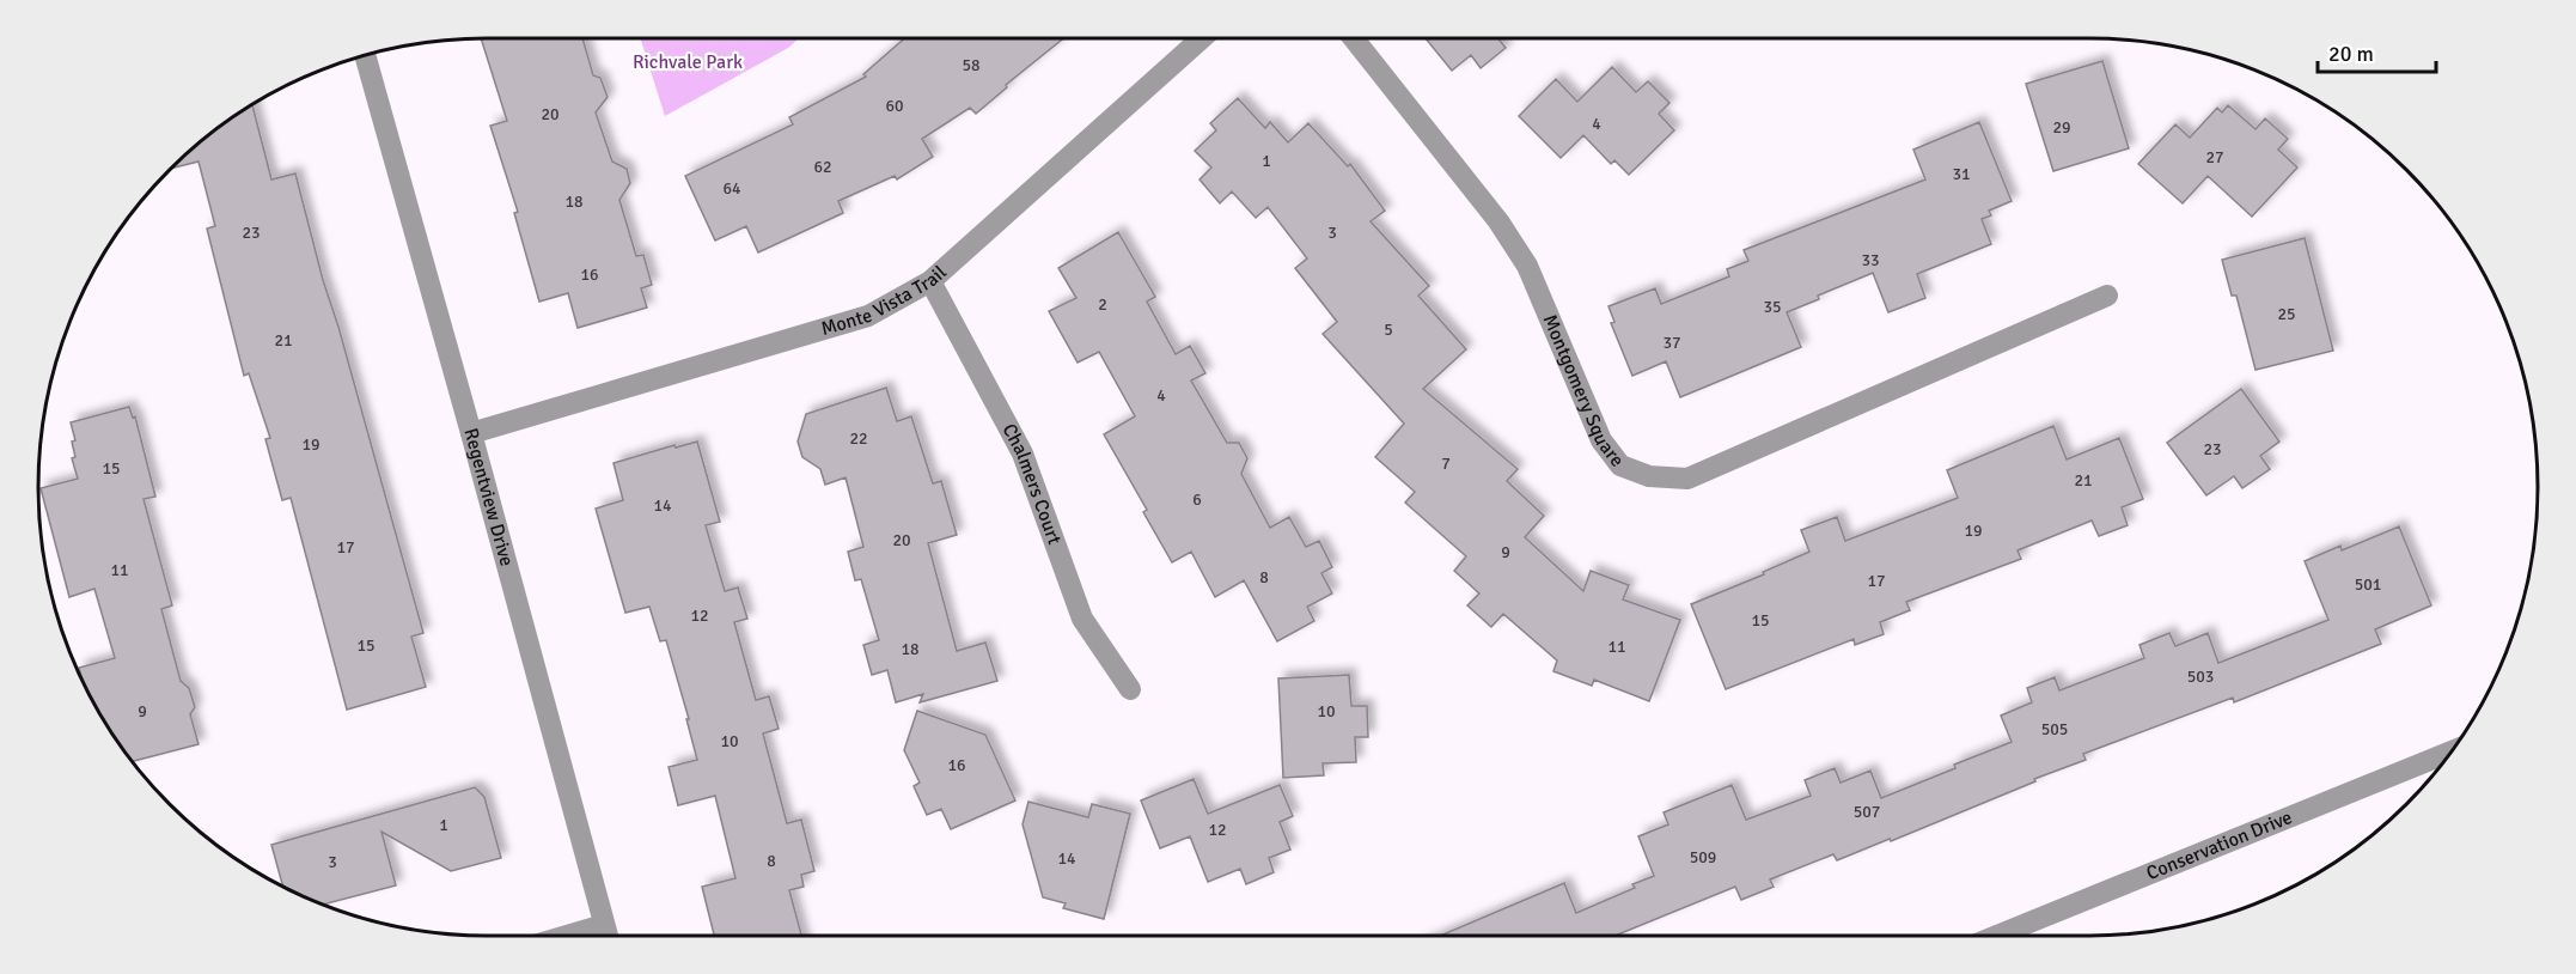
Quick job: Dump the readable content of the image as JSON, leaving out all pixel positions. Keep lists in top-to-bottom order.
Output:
{
  "streets": {
    "street": [
      "Monte Vista Trail",
      "Montgomery Square",
      "Chalmers Court",
      "Regentview Drive",
      "Conservation Drive"
    ]
  },
  "crossings": [
    ["Monte Vista Trail", "Chalmers Court"],
    ["Monte Vista Trail", "Regentview Drive"]
  ],
  "parks": ["Richvale Park"],
  "house_numbers": [
    "58",
    "60",
    "20",
    "4",
    "29",
    "27",
    "1",
    "62",
    "31",
    "64",
    "18",
    "23",
    "3",
    "33",
    "16",
    "2",
    "35",
    "25",
    "5",
    "21",
    "37",
    "4",
    "22",
    "19",
    "23",
    "7",
    "15",
    "21",
    "6",
    "14",
    "19",
    "20",
    "17",
    "9",
    "11",
    "8",
    "17",
    "501",
    "12",
    "15",
    "15",
    "11",
    "18",
    "503",
    "9",
    "10",
    "505",
    "10",
    "16",
    "507",
    "1",
    "12",
    "509",
    "14",
    "8",
    "3"
  ],
  "scale_bar": "20 m"
}
